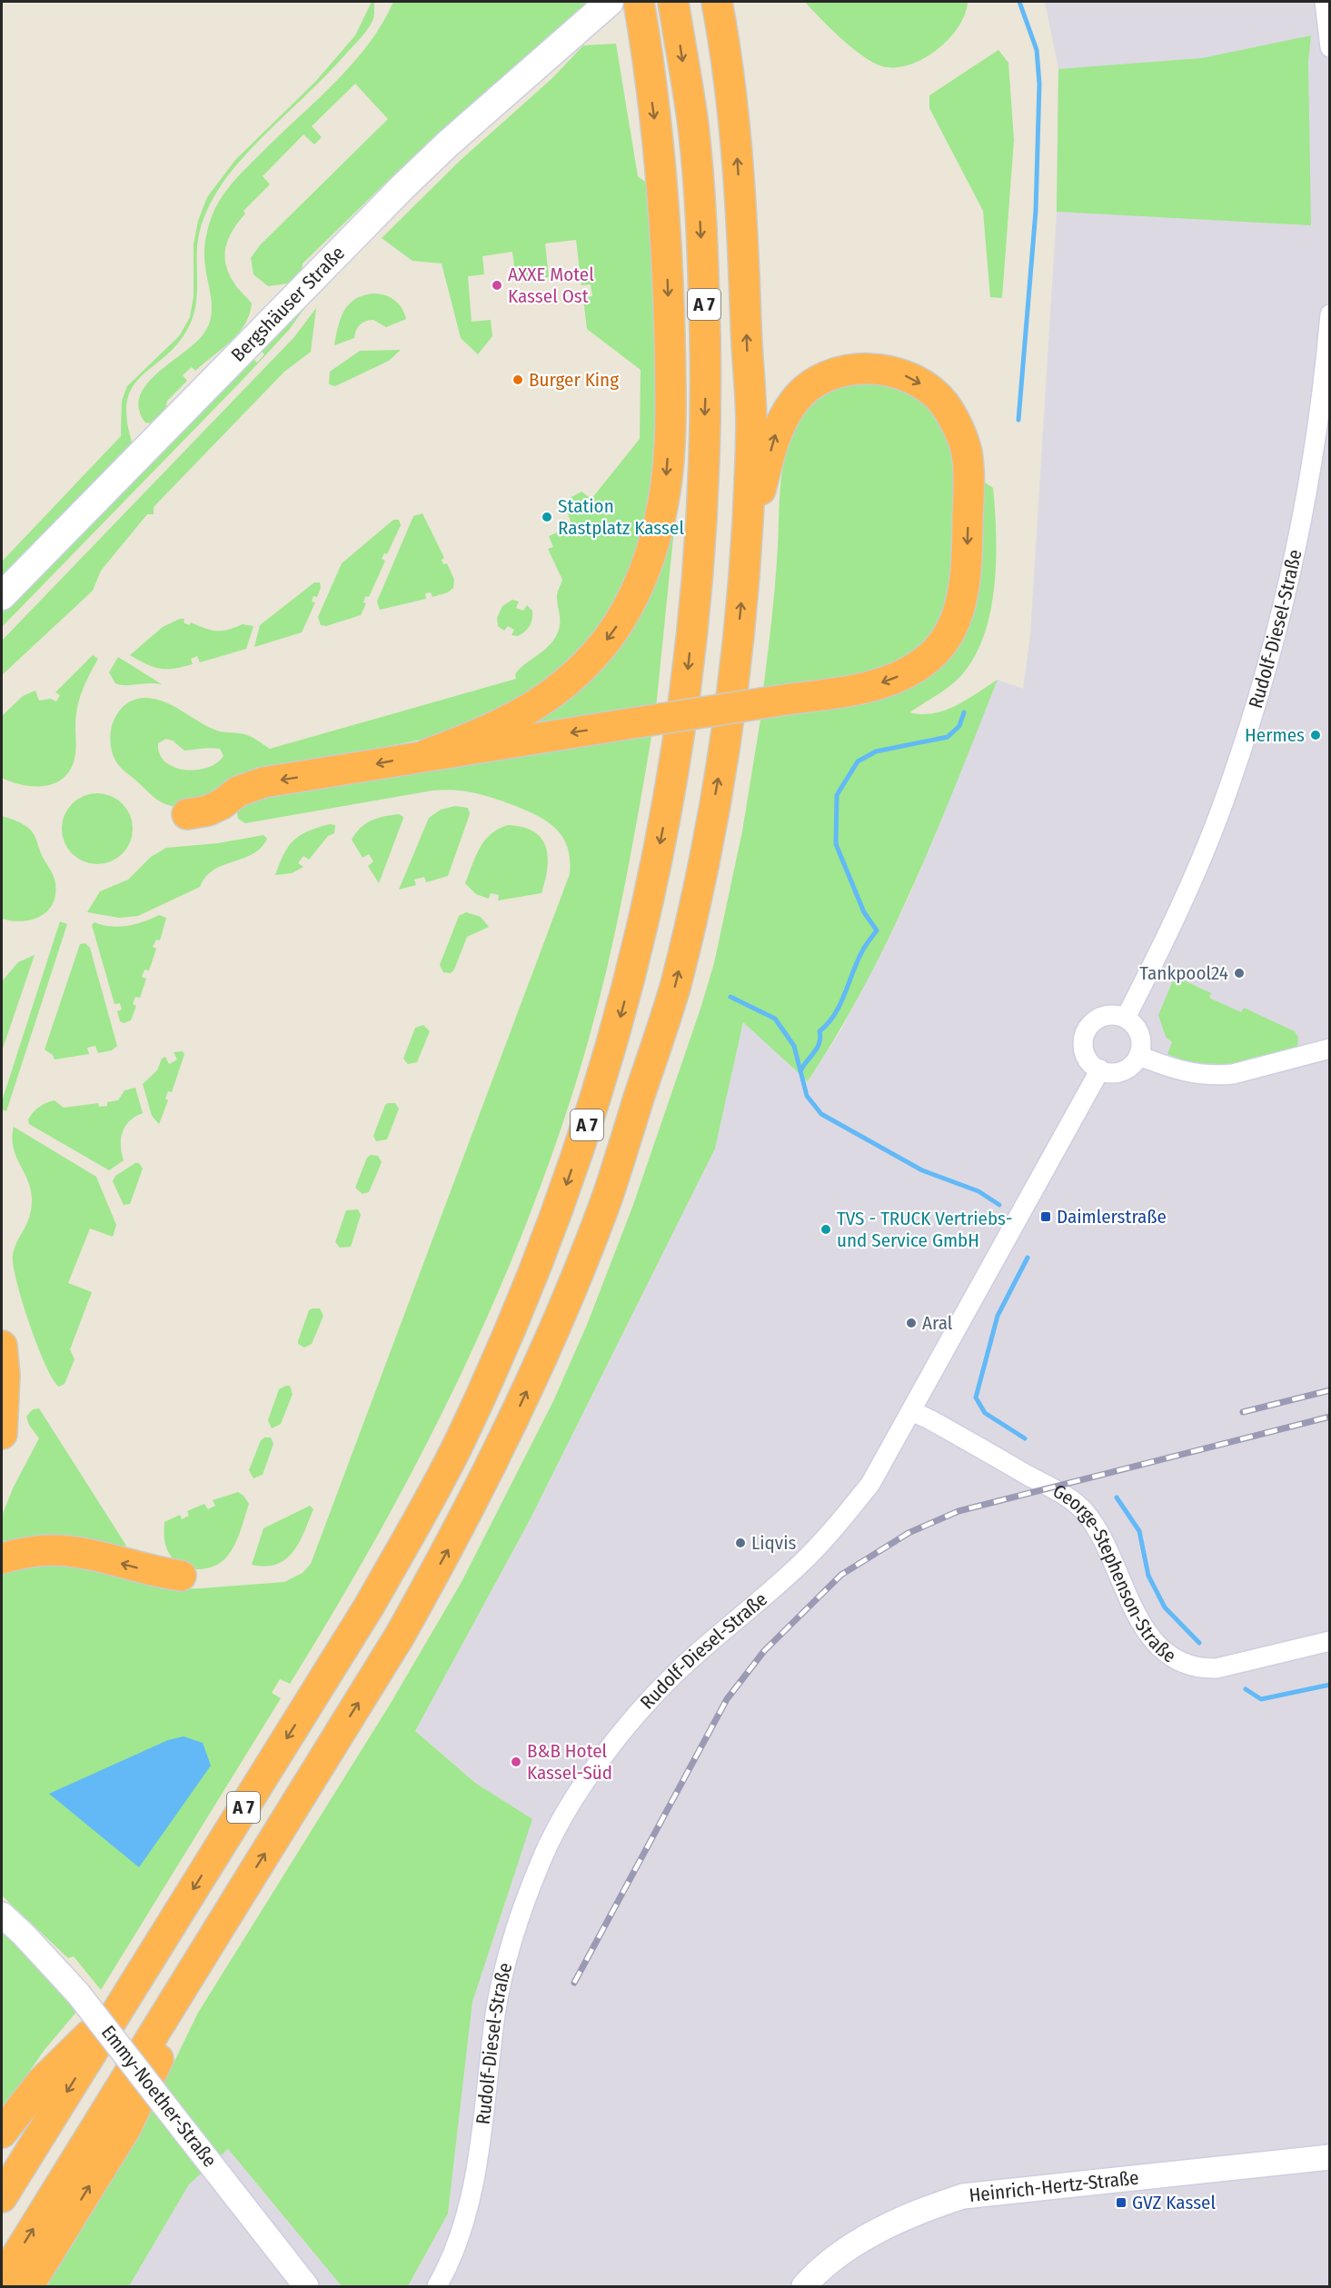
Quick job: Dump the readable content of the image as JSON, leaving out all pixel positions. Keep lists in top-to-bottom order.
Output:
{
  "streets": {
    "highway": ["A 7"],
    "main road": ["Bergshäuser Straße"],
    "street": [
      "Rudolf-Diesel-Straße",
      "George-Stephenson-Straße",
      "Emmy-Noether-Straße",
      "Heinrich-Hertz-Straße"
    ]
  },
  "crossings": [
    ["Rudolf-Diesel-Straße", "George-Stephenson-Straße"]
  ],
  "places": {
    "other": [
      "AXXE Motel Kassel Ost",
      "Burger King",
      "Station Rastplatz Kassel",
      "Hermes",
      "Tankpool24",
      "TVS - TRUCK Vertriebs- und Service GmbH",
      "Aral",
      "Liqvis",
      "B&B Hotel Kassel-Süd"
    ],
    "transit": ["Daimlerstraße", "GVZ Kassel"]
  }
}
